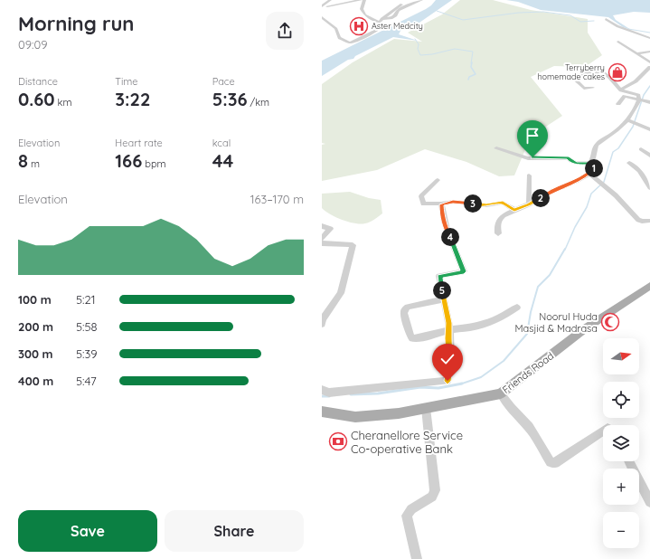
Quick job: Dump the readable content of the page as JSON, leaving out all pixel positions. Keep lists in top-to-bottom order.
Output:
{
  "streets": {
    "main road": ["Friends Road"]
  },
  "places": {
    "hospital": ["Aster Medcity"],
    "shop": ["Terryberry homemade cakes"],
    "mosque": ["Noorul Huda Masjid & Madrasa"],
    "bank": ["Cheranellore Service Co-operative Bank"]
  },
  "north": "right",
  "page": {
    "heading": ["Morning run", "09:09"],
    "stats": [
      ["Distance", "0.60 km"],
      ["Time", "3:22"],
      ["Pace", "5:36 /km"],
      ["Elevation", "8 m"],
      ["Heart rate", "166 bpm"],
      ["kcal", "44"]
    ],
    "pins": [
      "1",
      "2",
      "3",
      "4",
      "5"
    ],
    "chart": ["Elevation", "163–170 m"],
    "list": [
      {
        "name": "100 m",
        "note": "5:21"
      },
      {
        "name": "200 m",
        "note": "5:58"
      },
      {
        "name": "300 m",
        "note": "5:39"
      },
      {
        "name": "400 m",
        "note": "5:47"
      }
    ],
    "map_buttons": ["+", "−"],
    "buttons": ["Save", "Share"]
  }
}
